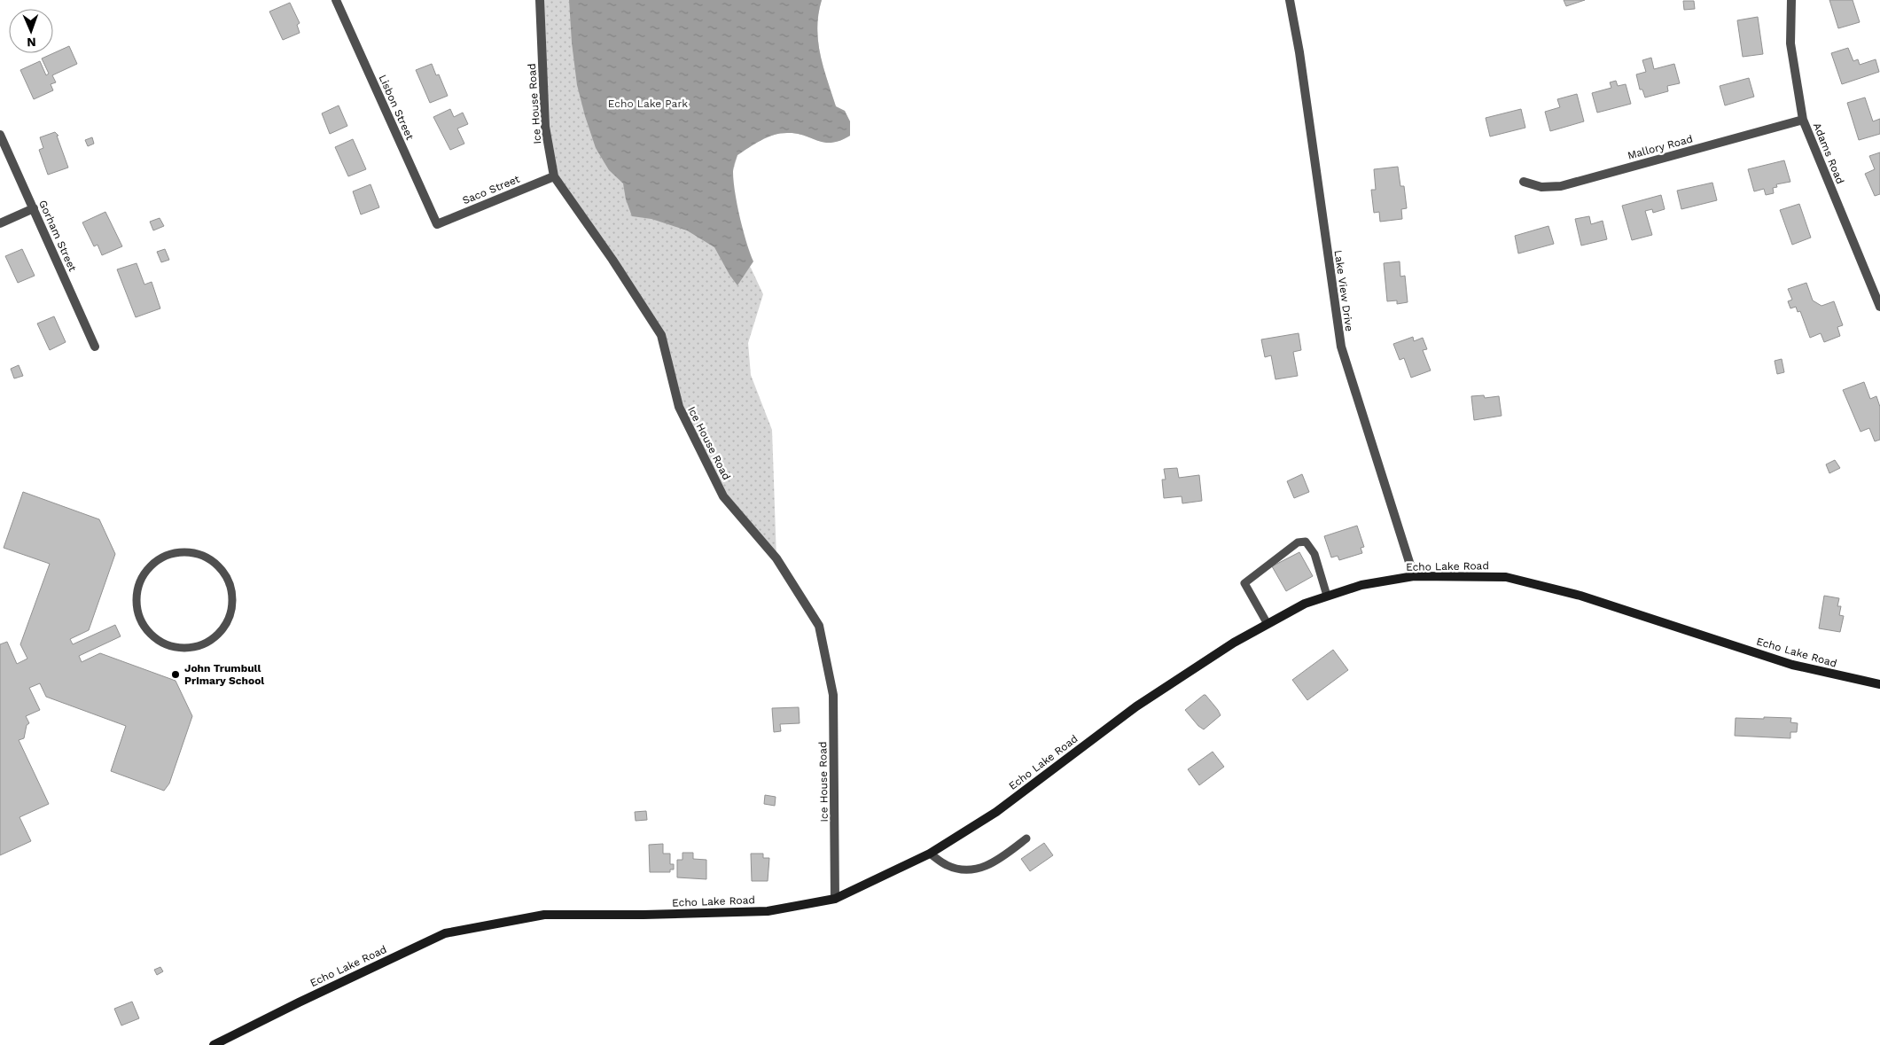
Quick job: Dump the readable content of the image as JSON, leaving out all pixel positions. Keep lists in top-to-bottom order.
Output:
{
  "streets": {
    "main road": ["Echo Lake Road"],
    "street": [
      "Ice House Road",
      "Lisbon Street",
      "Mallory Road",
      "Adams Road",
      "Saco Street",
      "Gorham Street",
      "Lake View Drive"
    ]
  },
  "crossings": [
    ["Ice House Road", "Saco Street"],
    ["Ice House Road", "Echo Lake Road"],
    ["Lisbon Street", "Saco Street"],
    ["Mallory Road", "Adams Road"],
    ["Lake View Drive", "Echo Lake Road"]
  ],
  "parks": ["Echo Lake Park"],
  "places": ["John Trumbull Primary School"],
  "north": "bottom"
}
